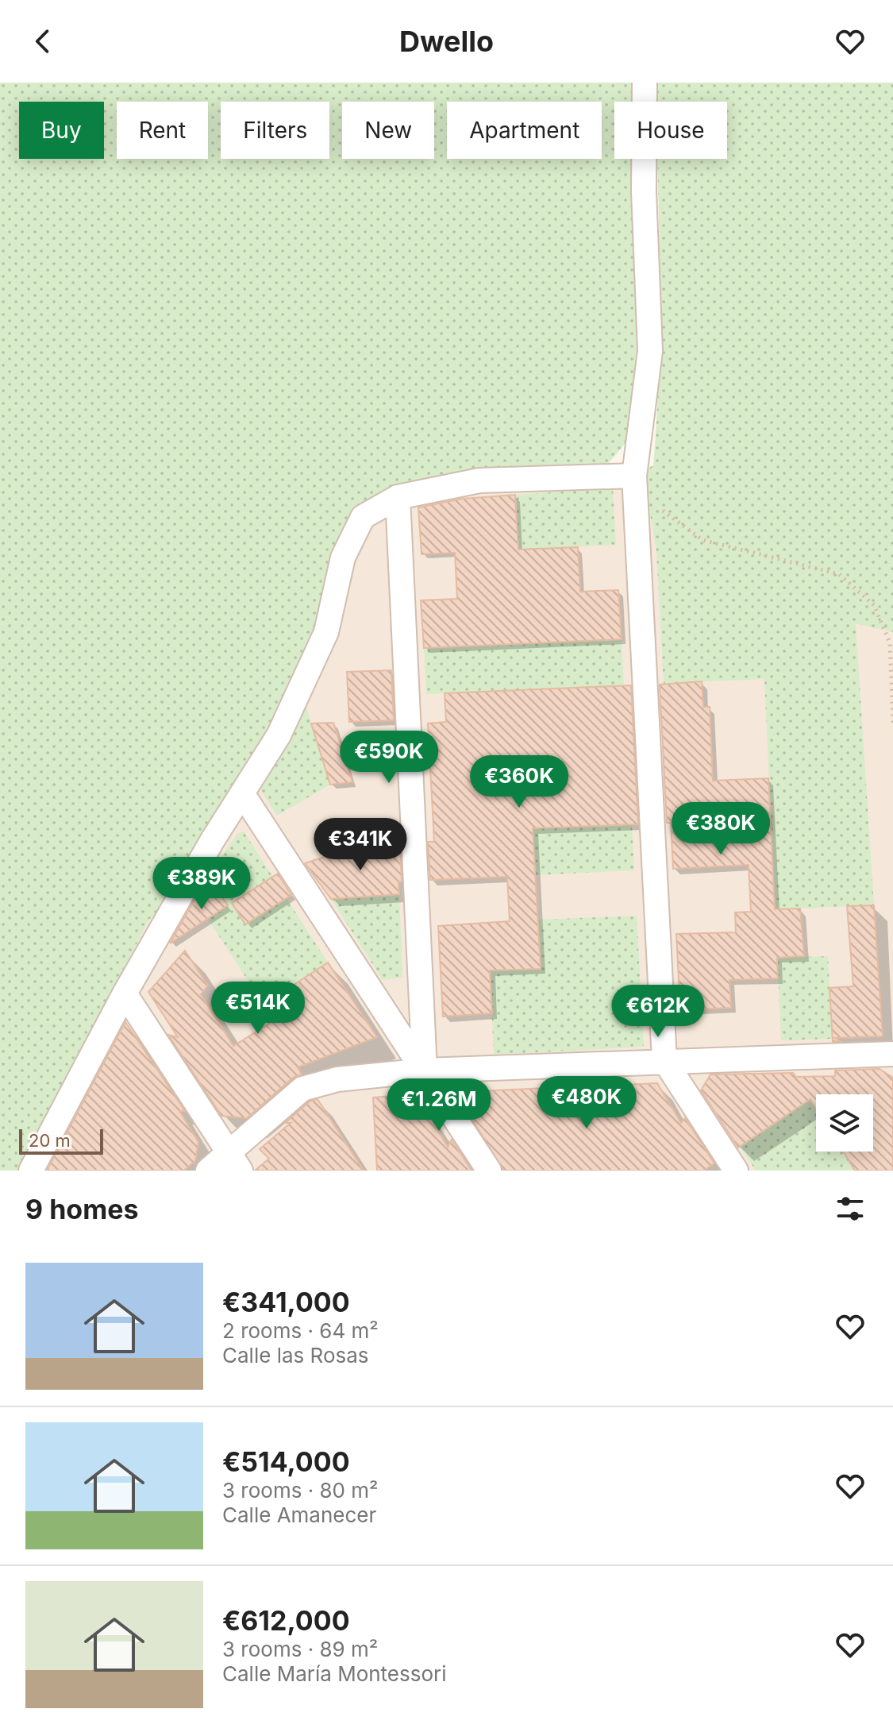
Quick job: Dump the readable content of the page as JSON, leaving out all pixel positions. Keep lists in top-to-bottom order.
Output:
{
  "scale_bar": "20 m",
  "page": {
    "header": "Dwello",
    "chip": [
      "Buy",
      "Rent",
      "Filters",
      "New",
      "Apartment",
      "House"
    ],
    "price": [
      "€590K",
      "€360K",
      "€380K",
      "€341K",
      "€389K",
      "€514K",
      "€612K",
      "€480K",
      "€1.26M"
    ],
    "scale": "20 m",
    "heading": "9 homes",
    "list": [
      {
        "name": "€341,000",
        "note": "2 rooms · 64 m² · Calle las Rosas"
      },
      {
        "name": "€514,000",
        "note": "3 rooms · 80 m² · Calle Amanecer"
      },
      {
        "name": "€612,000",
        "note": "3 rooms · 89 m² · Calle María Montessori"
      }
    ]
  }
}
